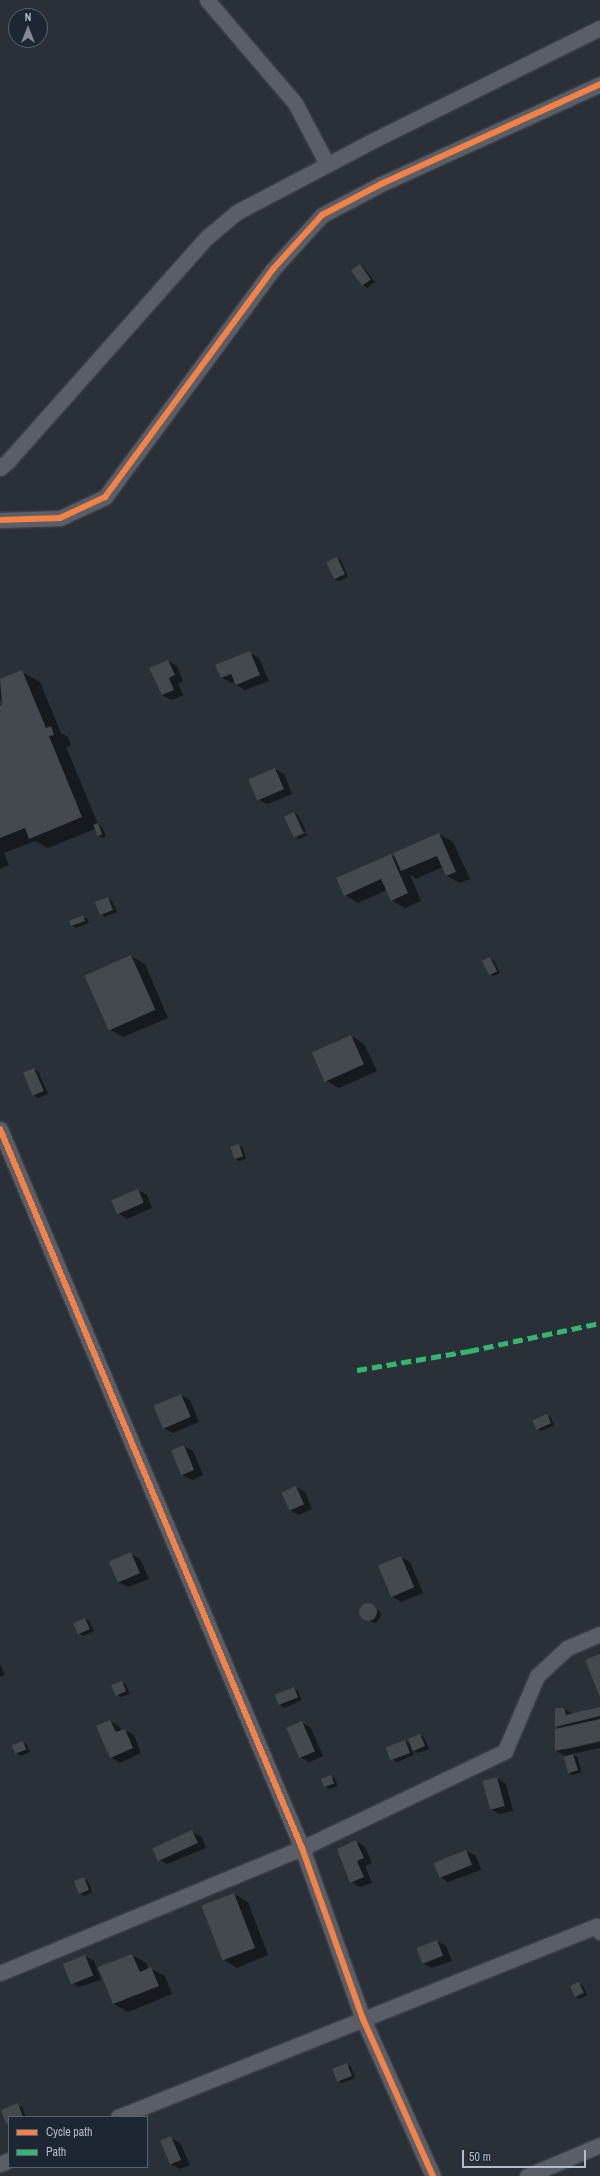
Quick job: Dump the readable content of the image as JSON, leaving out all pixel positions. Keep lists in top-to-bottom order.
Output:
{
  "legend": ["Cycle path", "Path"],
  "scale_bar": "50 m",
  "north": "top"
}
